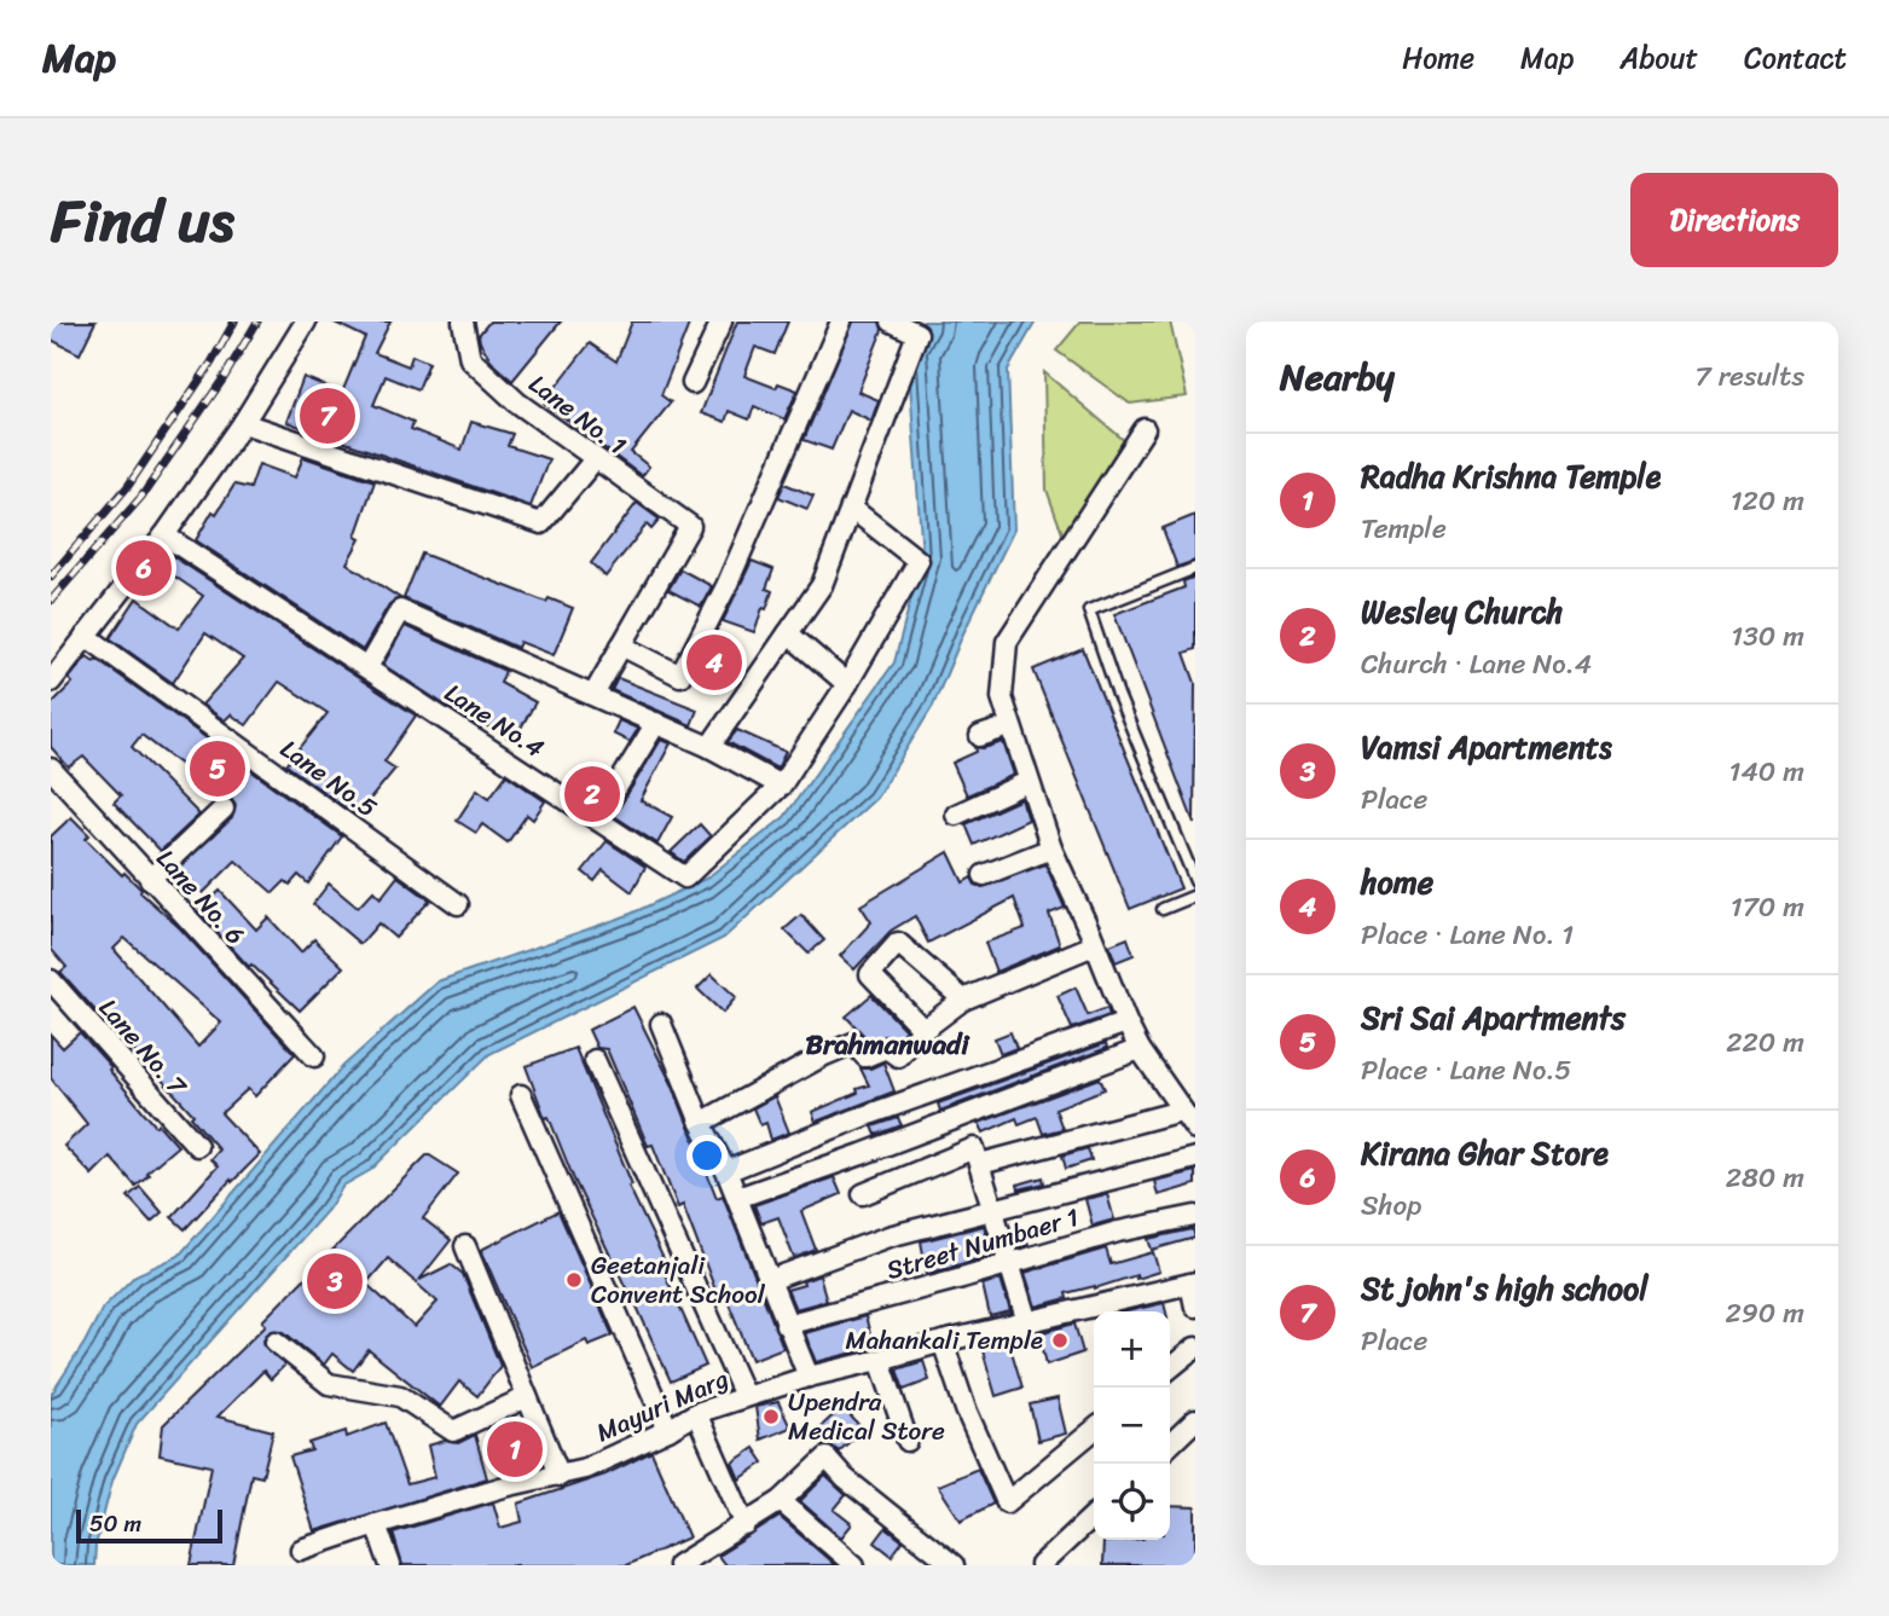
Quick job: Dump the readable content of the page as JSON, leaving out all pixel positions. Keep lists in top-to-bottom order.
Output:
{
  "streets": {
    "street": [
      "Lane No. 1",
      "Lane No.4",
      "Lane No.5",
      "Lane No. 6",
      "Lane No. 7",
      "Street Numbaer 1",
      "Mayuri Marg"
    ]
  },
  "districts": ["Brahmanwadi"],
  "places": ["Geetanjali Convent School", "Mahankali Temple", "Upendra Medical Store"],
  "scale_bar": "50 m",
  "page": {
    "header": "Map",
    "nav": [
      "Home",
      "Map",
      "About",
      "Contact"
    ],
    "title": "Find us",
    "buttons": "Directions",
    "heading": ["Nearby", "7 results"],
    "pins": [
      "7",
      "6",
      "4",
      "5",
      "2",
      "3",
      "1"
    ],
    "list": [
      {
        "mark": "1",
        "name": "Radha Krishna Temple",
        "note": "Temple",
        "value": "120 m"
      },
      {
        "mark": "2",
        "name": "Wesley Church",
        "note": "Church · Lane No.4",
        "value": "130 m"
      },
      {
        "mark": "3",
        "name": "Vamsi Apartments",
        "note": "Place",
        "value": "140 m"
      },
      {
        "mark": "4",
        "name": "home",
        "note": "Place · Lane No. 1",
        "value": "170 m"
      },
      {
        "mark": "5",
        "name": "Sri Sai Apartments",
        "note": "Place · Lane No.5",
        "value": "220 m"
      },
      {
        "mark": "6",
        "name": "Kirana Ghar Store",
        "note": "Shop",
        "value": "280 m"
      },
      {
        "mark": "7",
        "name": "St john's high school",
        "note": "Place",
        "value": "290 m"
      }
    ],
    "map_buttons": ["+", "−"],
    "scale": "50 m"
  }
}
